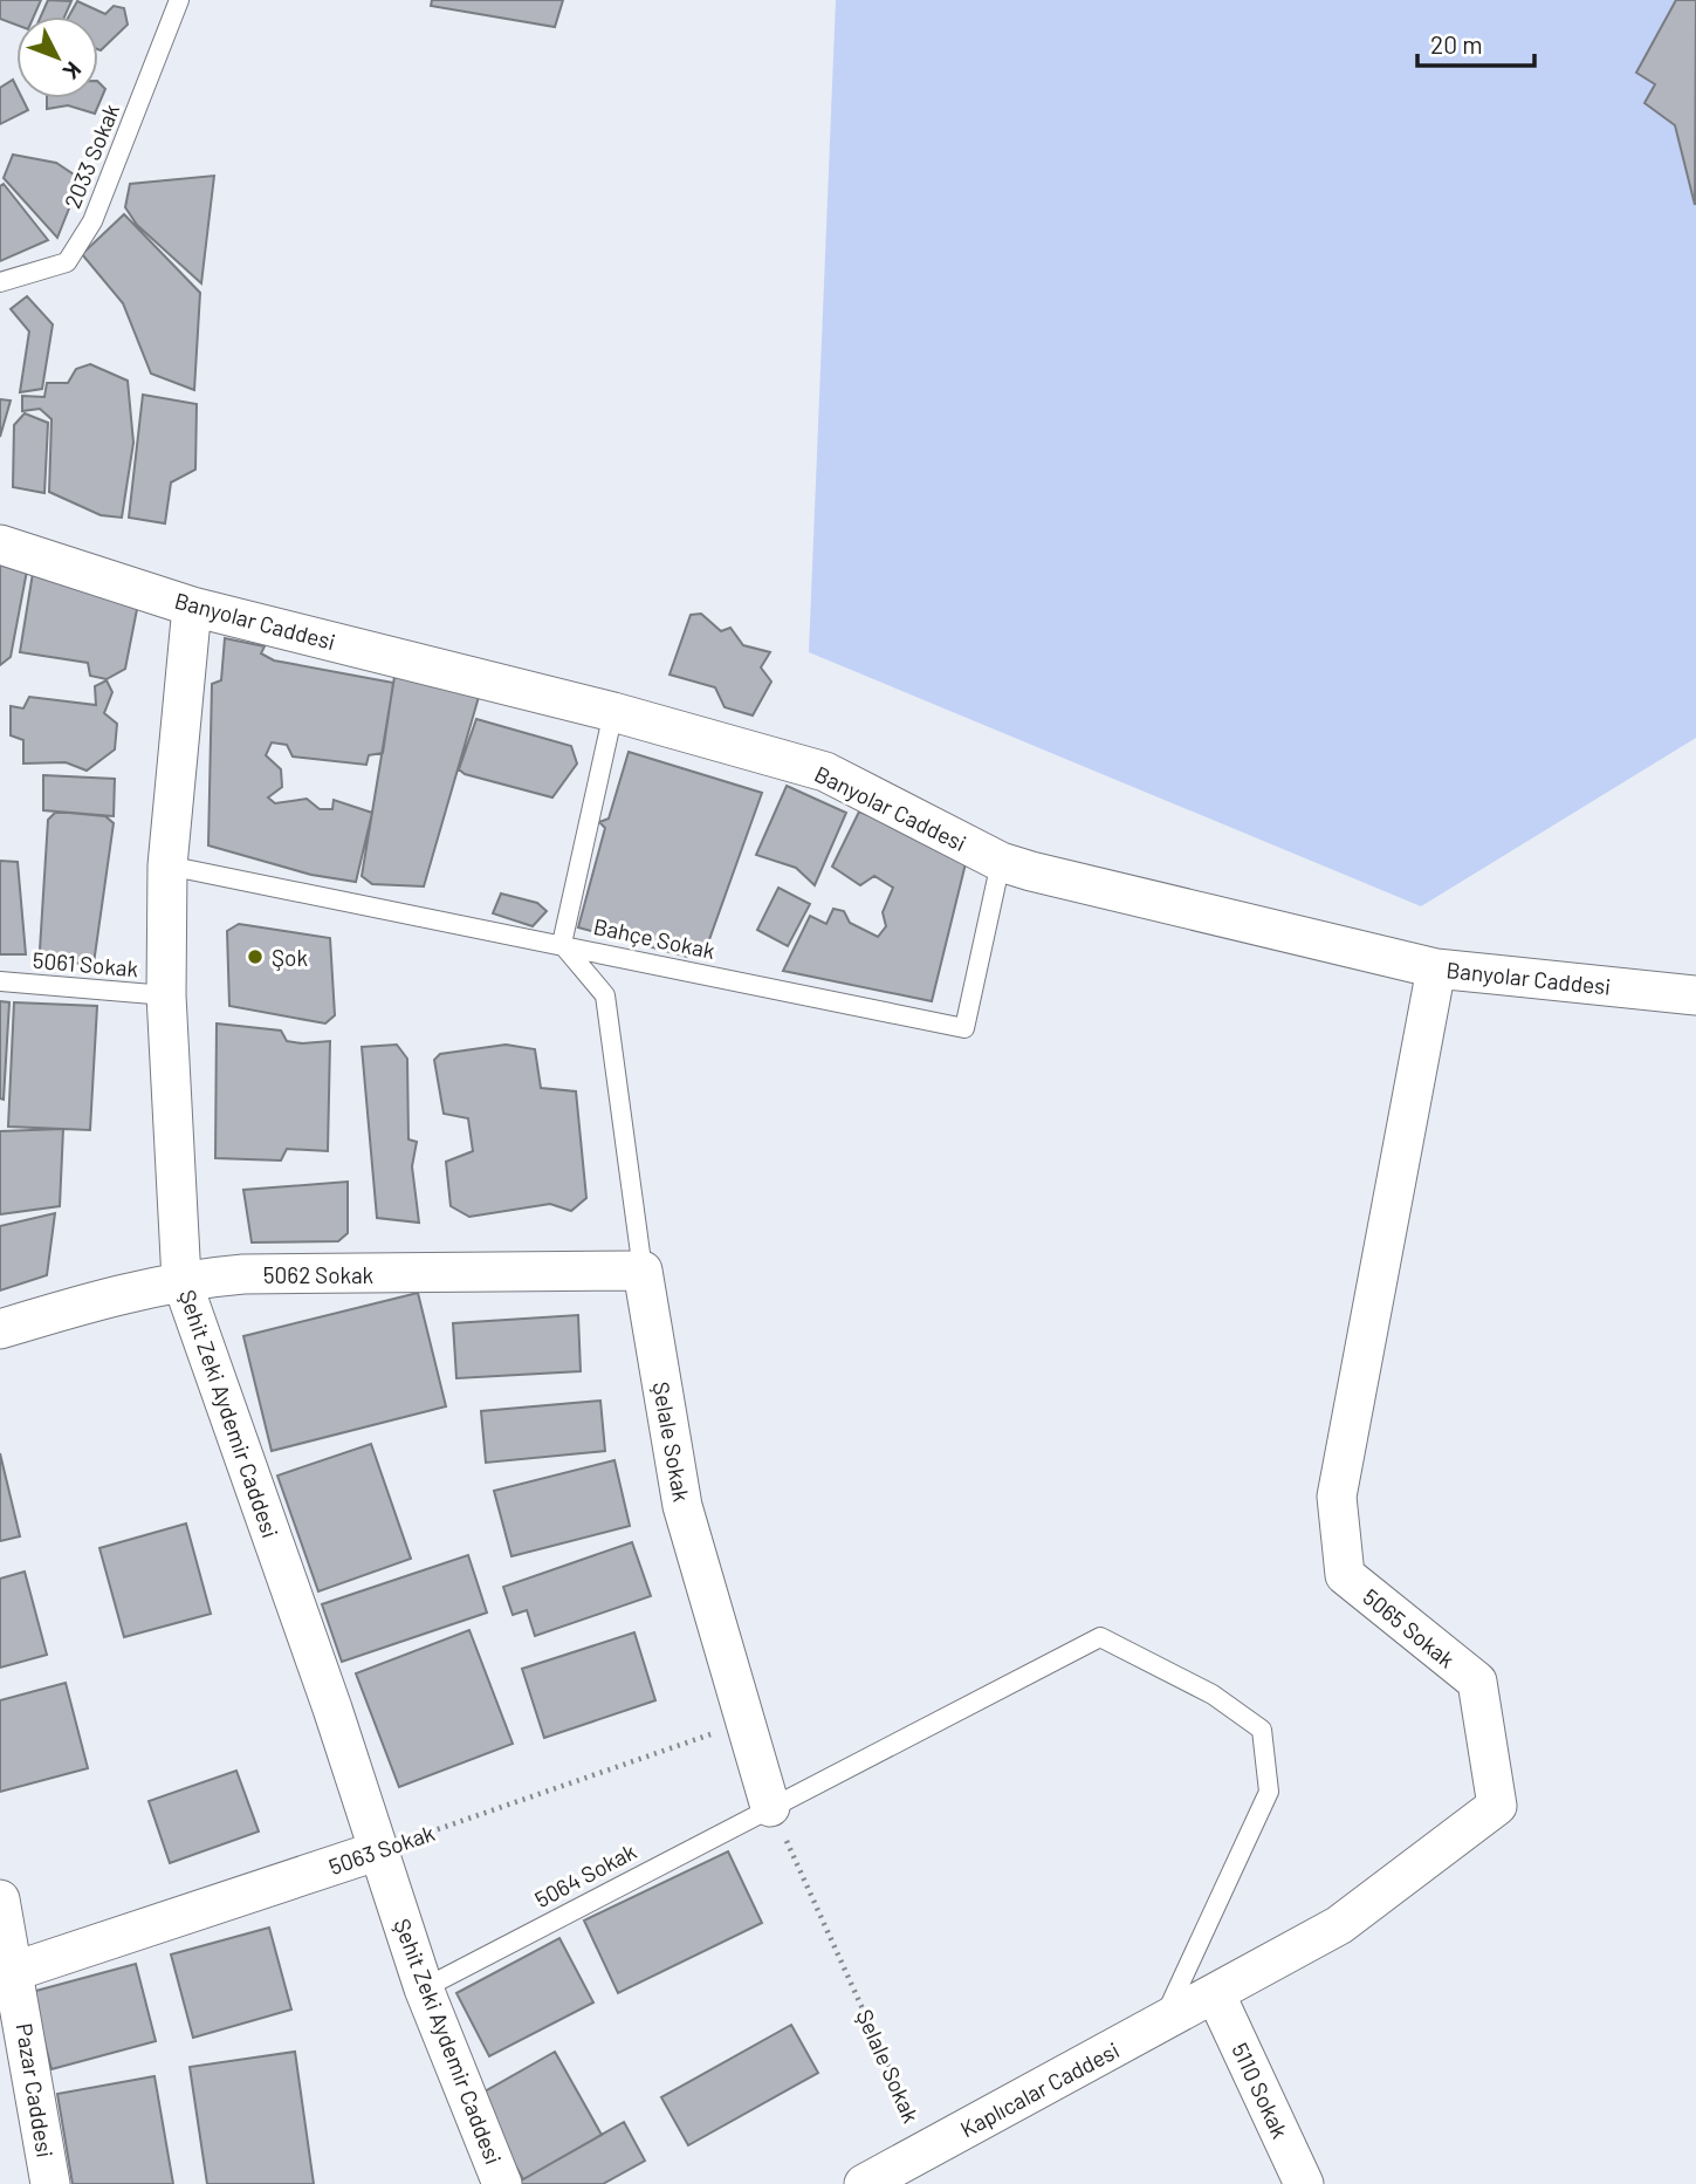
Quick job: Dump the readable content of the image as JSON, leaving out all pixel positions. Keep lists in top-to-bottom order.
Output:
{
  "streets": {
    "street": [
      "Banyolar Caddesi",
      "5062 Sokak",
      "Şehit Zeki Aydemir Caddesi",
      "Şelale Sokak",
      "5065 Sokak",
      "5063 Sokak",
      "Kaplıcalar Caddesi",
      "Pazar Caddesi",
      "5110 Sokak"
    ],
    "lane": [
      "2033 Sokak",
      "Bahçe Sokak",
      "5061 Sokak",
      "5064 Sokak"
    ]
  },
  "crossings": [
    ["Banyolar Caddesi", "Bahçe Sokak"],
    ["Banyolar Caddesi", "Şehit Zeki Aydemir Caddesi"],
    ["Banyolar Caddesi", "5065 Sokak"],
    ["Bahçe Sokak", "Şehit Zeki Aydemir Caddesi"],
    ["Bahçe Sokak", "Şelale Sokak"],
    ["5061 Sokak", "Şehit Zeki Aydemir Caddesi"],
    ["5062 Sokak", "Şehit Zeki Aydemir Caddesi"],
    ["5062 Sokak", "Şelale Sokak"],
    ["Şehit Zeki Aydemir Caddesi", "5063 Sokak"],
    ["Şehit Zeki Aydemir Caddesi", "5064 Sokak"],
    ["Şelale Sokak", "5063 Sokak"],
    ["Şelale Sokak", "5064 Sokak"],
    ["Şelale Sokak", "Kaplıcalar Caddesi"],
    ["5065 Sokak", "Kaplıcalar Caddesi"],
    ["5065 Sokak", "5110 Sokak"],
    ["5063 Sokak", "Pazar Caddesi"],
    ["5064 Sokak", "Kaplıcalar Caddesi"],
    ["Kaplıcalar Caddesi", "5110 Sokak"]
  ],
  "places": ["Şok"],
  "scale_bar": "20 m",
  "north": "bottom right"
}
